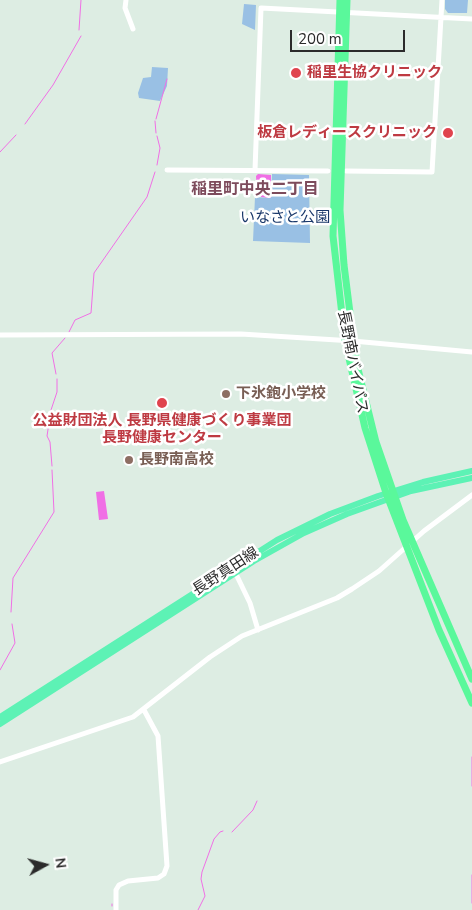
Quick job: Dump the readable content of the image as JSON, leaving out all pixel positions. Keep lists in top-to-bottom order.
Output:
{
  "streets": {
    "highway": ["長野南バイパス"],
    "main road": ["長野真田線"]
  },
  "crossings": [
    ["長野南バイパス", "長野真田線"]
  ],
  "districts": ["稲里町中央二丁目"],
  "parks": ["いなさと公園"],
  "places": [
    "稲里生協クリニック",
    "板倉レディースクリニック",
    "下氷鉋小学校",
    "公益財団法人 長野県健康づくり事業団 長野健康センター",
    "長野南高校"
  ],
  "scale_bar": "200 m",
  "north": "right"
}
